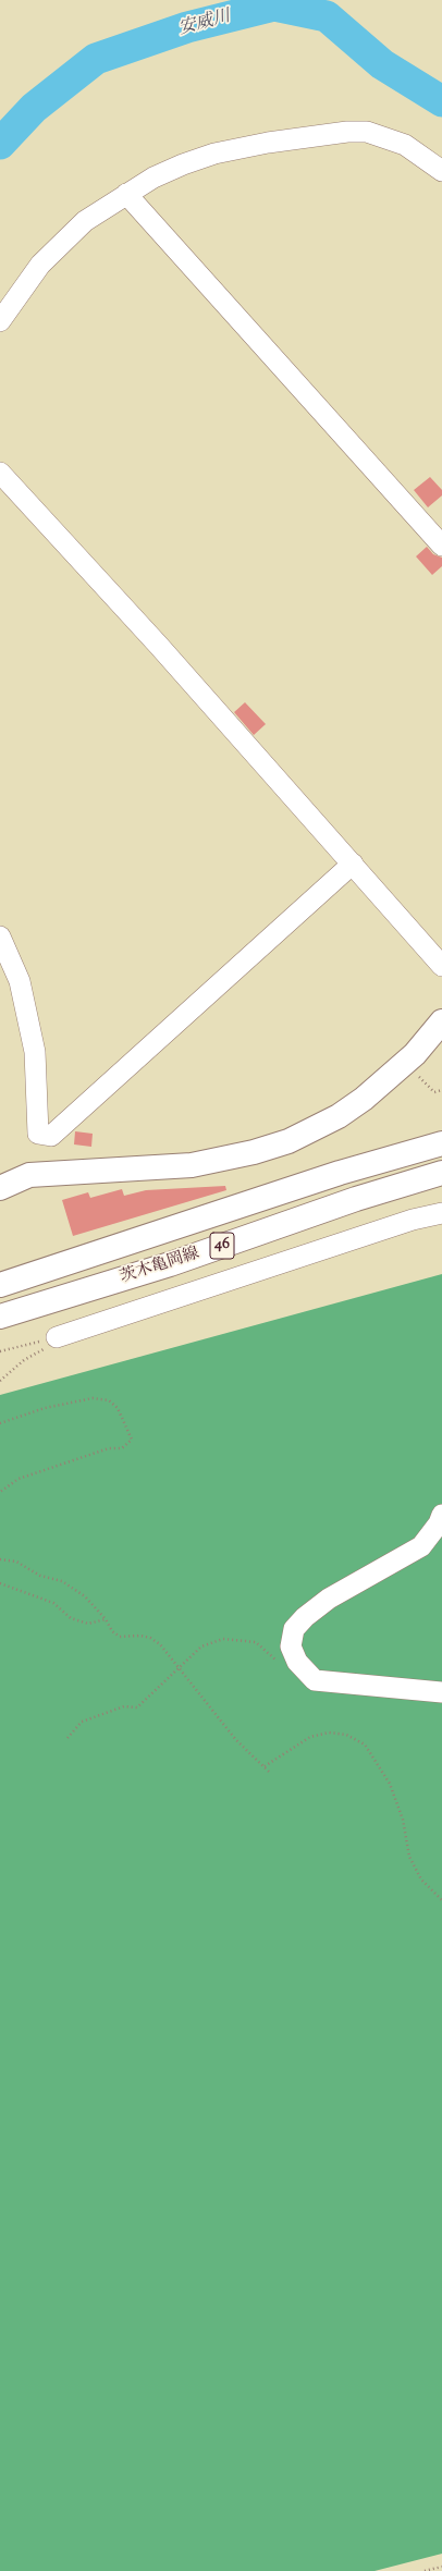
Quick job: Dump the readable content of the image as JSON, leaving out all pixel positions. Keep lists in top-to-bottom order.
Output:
{
  "streets": {
    "main road": ["46", "茨木亀岡線"]
  },
  "water": ["安威川"]
}
